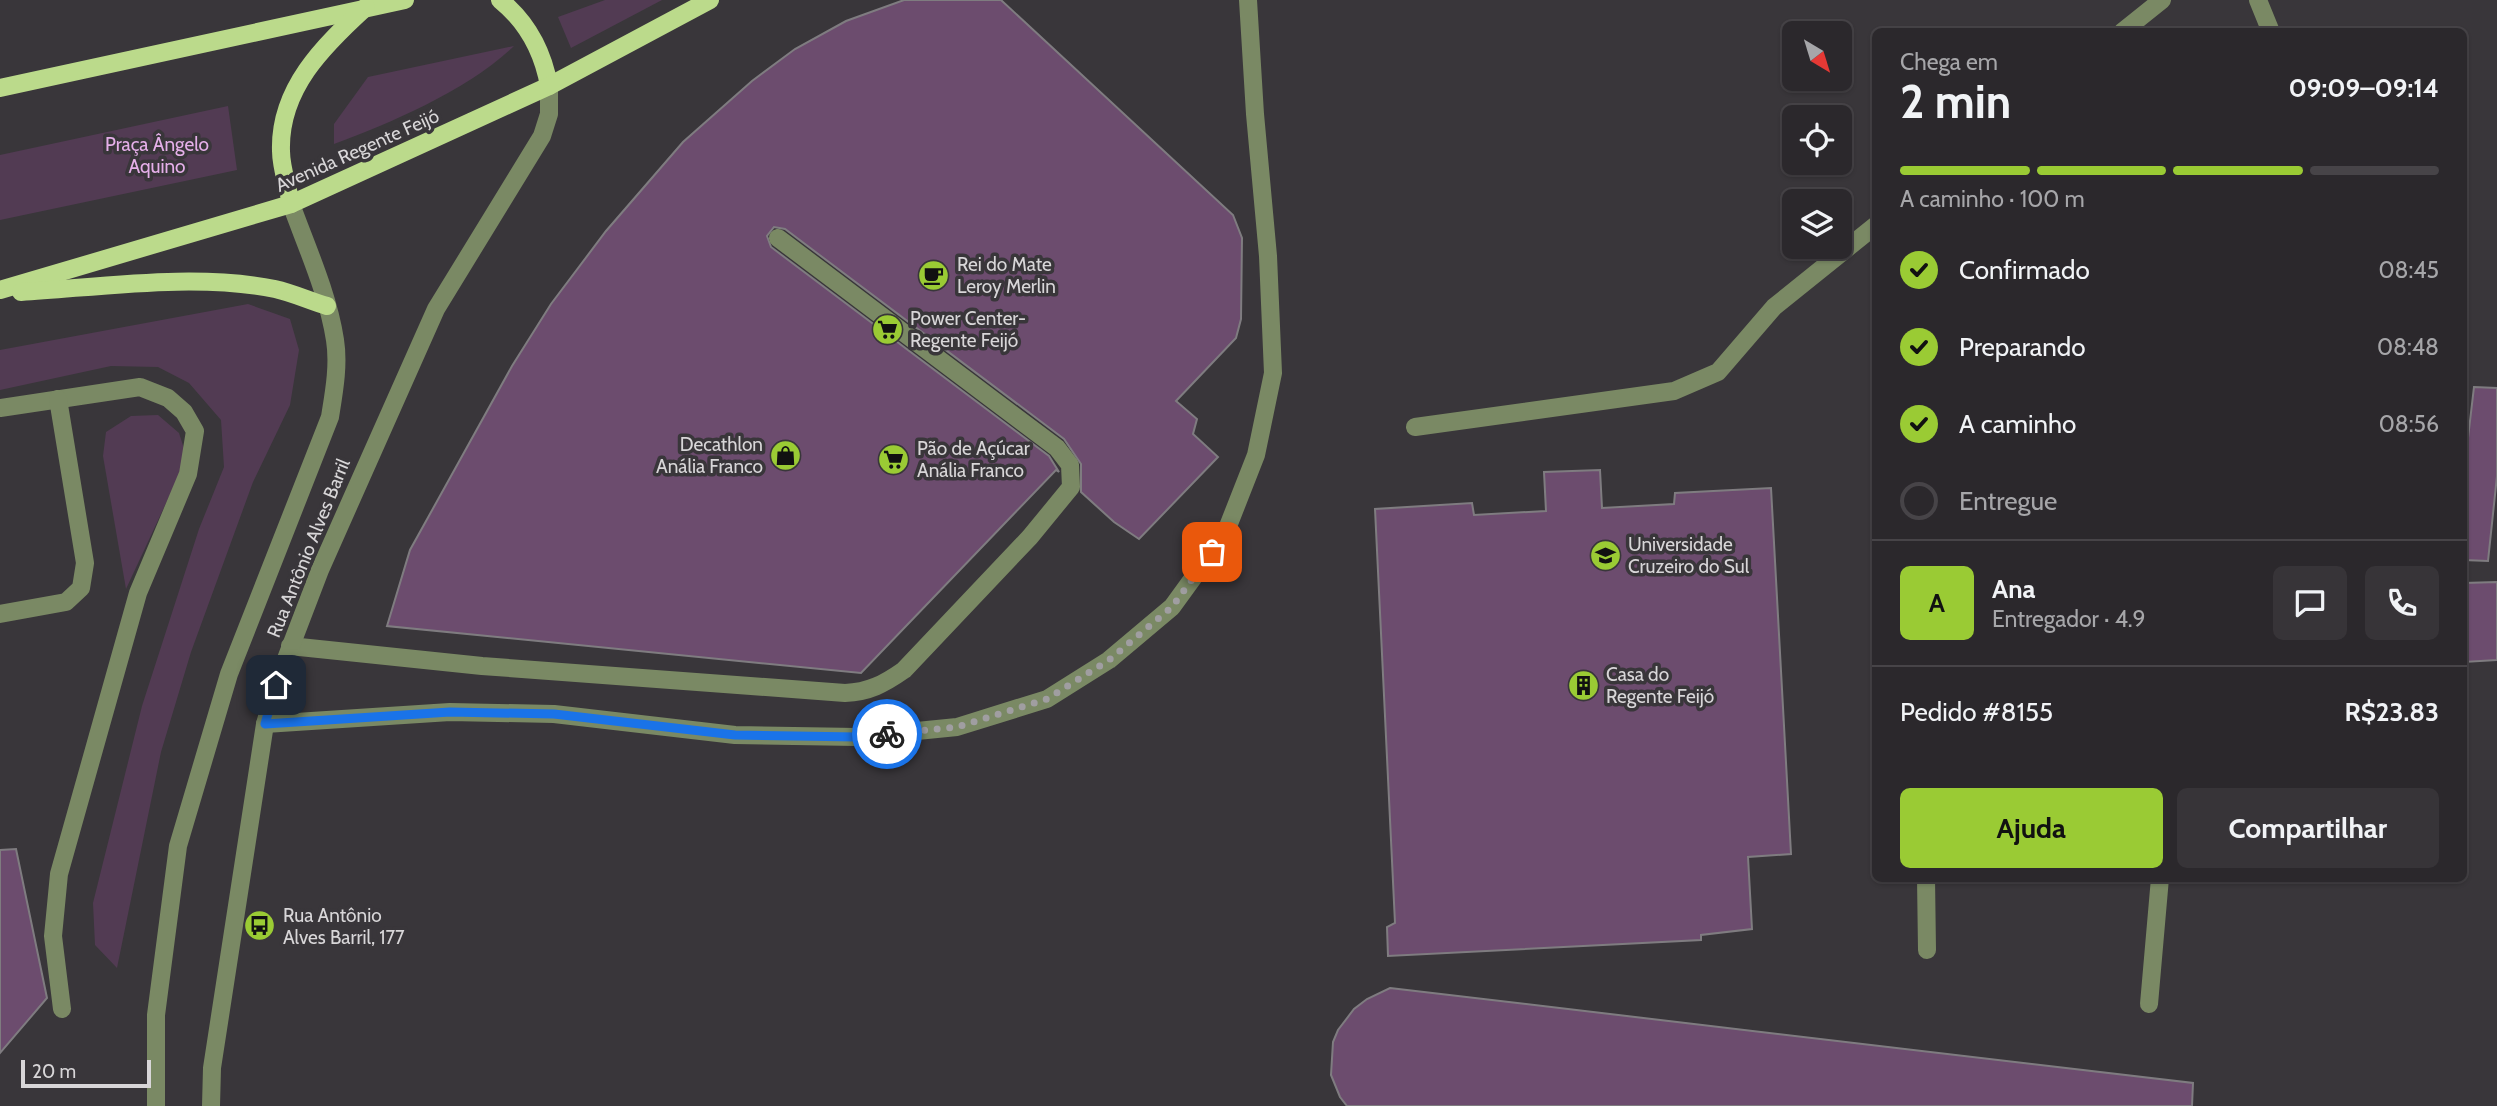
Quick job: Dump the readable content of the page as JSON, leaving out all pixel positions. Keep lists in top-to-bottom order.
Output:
{
  "streets": {
    "main road": ["Avenida Regente Feijó"],
    "street": ["Rua Antônio Alves Barril"]
  },
  "crossings": [
    ["Avenida Regente Feijó", "Rua Antônio Alves Barril"]
  ],
  "parks": ["Praça Ângelo Aquino"],
  "places": {
    "cafe": ["Rei do Mate Leroy Merlin"],
    "supermarket": ["Power Center- Regente Feijó", "Pão de Açúcar Anália Franco"],
    "shop": ["Decathlon Anália Franco"],
    "school or university": ["Universidade Cruzeiro do Sul"],
    "building": ["Casa do Regente Feijó"],
    "bus stop": ["Rua Antônio Alves Barril, 177"]
  },
  "scale_bar": "20 m",
  "north": "bottom right",
  "page": {
    "heading": ["2 min", "Chega em", "09:09–09:14"],
    "panel": [
      "Ana",
      "Entregador · 4.9",
      "Pedido #8155",
      "R$23.83"
    ],
    "bar": "A caminho · 100 m",
    "list": [
      ["Confirmado", "08:45"],
      ["Preparando", "08:48"],
      ["A caminho", "08:56"],
      "Entregue"
    ],
    "round": "A",
    "buttons": ["Ajuda", "Compartilhar"],
    "scale": "20 m"
  }
}
